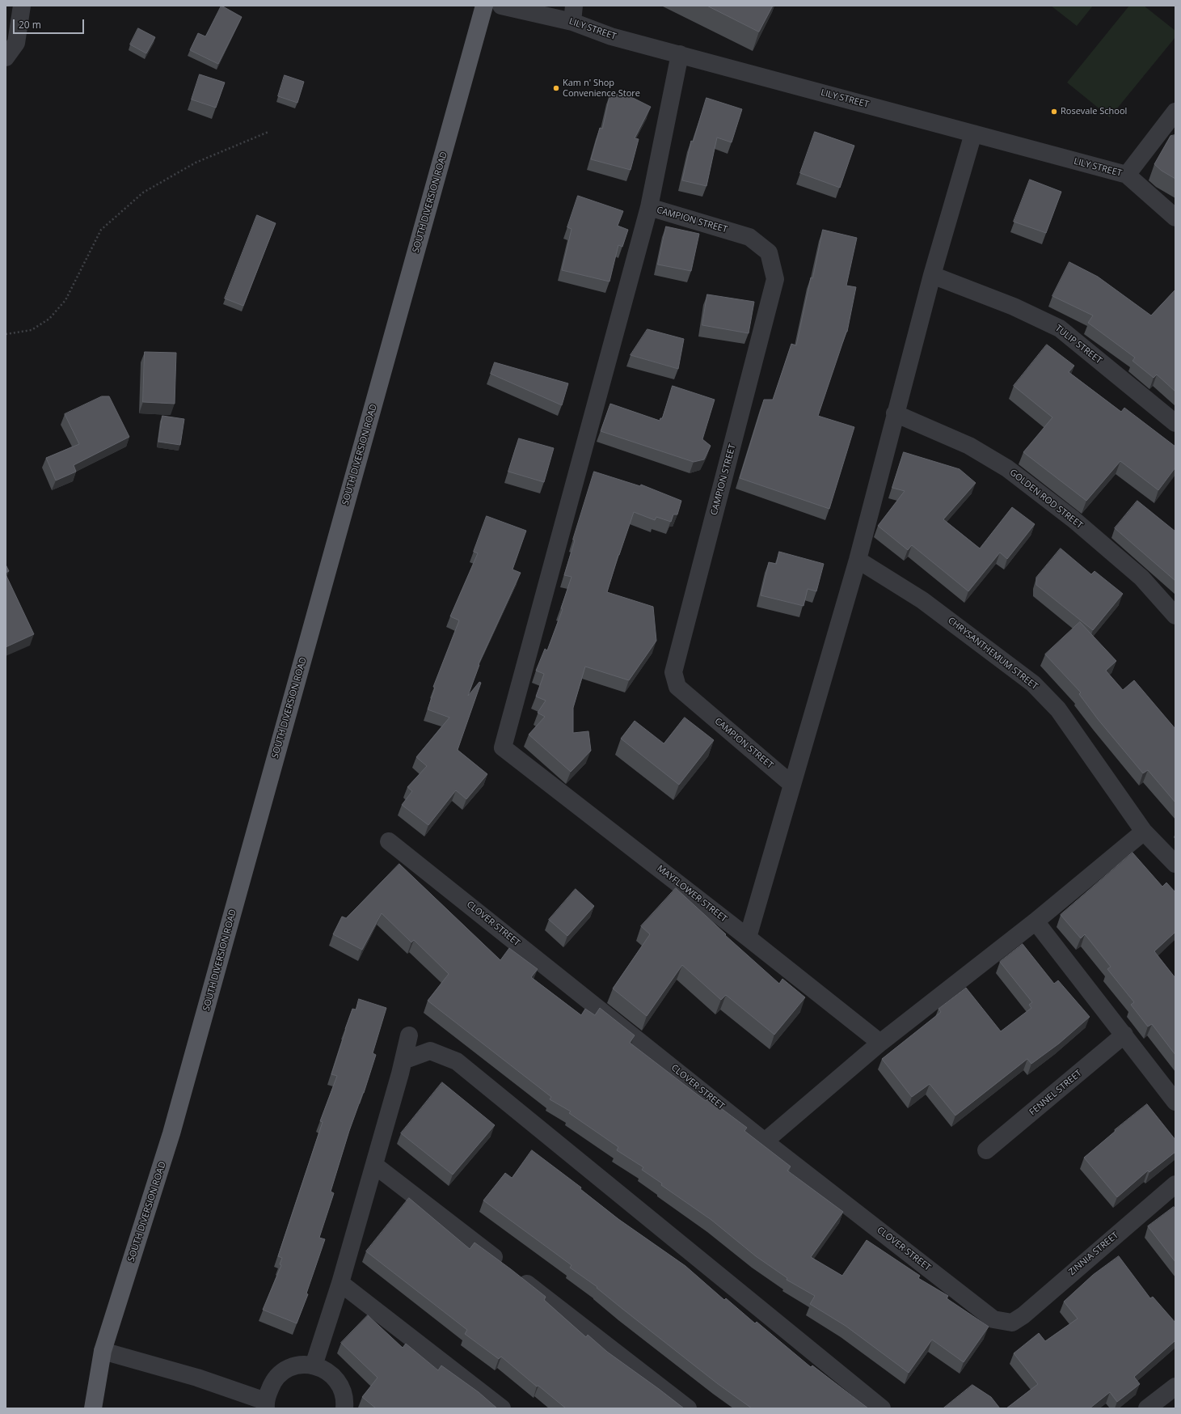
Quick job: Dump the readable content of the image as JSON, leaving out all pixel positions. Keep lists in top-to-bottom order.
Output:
{
  "streets": {
    "main road": ["SOUTH DIVERSION ROAD"],
    "street": [
      "LILY STREET",
      "CAMPION STREET",
      "TULIP STREET",
      "GOLDEN ROD STREET",
      "CHRYSANTHEMUM STREET",
      "MAYFLOWER STREET",
      "CLOVER STREET",
      "FENNEL STREET",
      "ZINNIA STREET"
    ]
  },
  "crossings": [
    ["CAMPION STREET", "MAYFLOWER STREET"],
    ["CLOVER STREET", "ZINNIA STREET"]
  ],
  "places": ["Kam n' Shop Convenience Store", "Rosevale School"],
  "scale_bar": "20 m"
}
